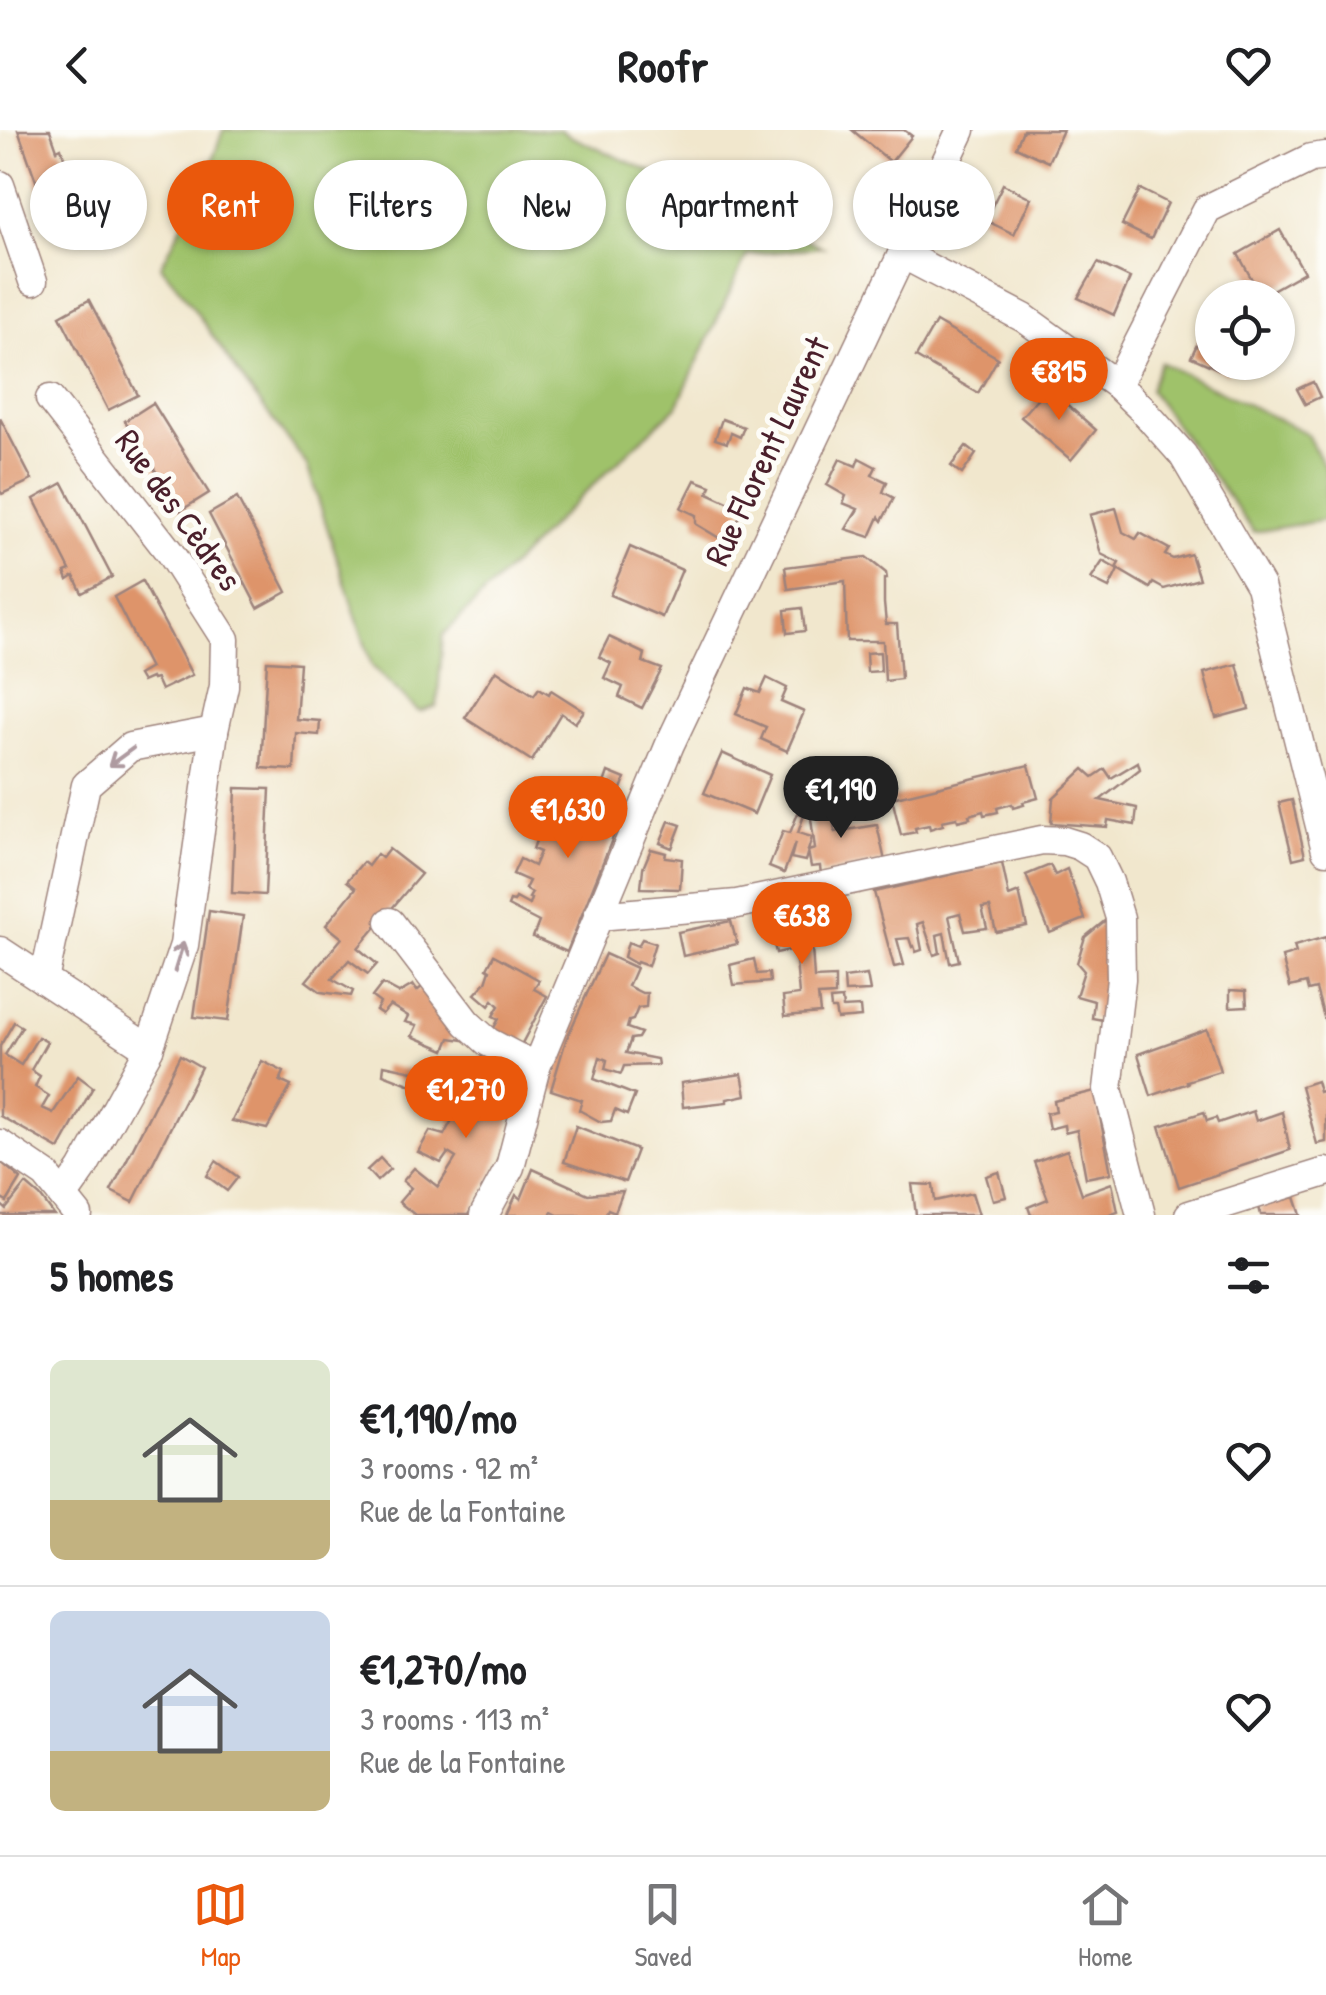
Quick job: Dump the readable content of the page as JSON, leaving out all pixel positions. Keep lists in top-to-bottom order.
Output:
{
  "streets": {
    "street": ["Rue Florent Laurent", "Rue des Cèdres"]
  },
  "one_way": ["Rue des Cèdres"],
  "page": {
    "header": "Roofr",
    "chip": [
      "Buy",
      "Rent",
      "Filters",
      "New",
      "Apartment",
      "House"
    ],
    "price": [
      "€815",
      "€1,190",
      "€1,630",
      "€638",
      "€1,270"
    ],
    "heading": "5 homes",
    "list": [
      {
        "name": "€1,190/mo",
        "note": "3 rooms · 92 m² · Rue de la Fontaine"
      },
      {
        "name": "€1,270/mo",
        "note": "3 rooms · 113 m² · Rue de la Fontaine"
      }
    ],
    "tabs": ["Map", "Saved", "Home"]
  }
}
